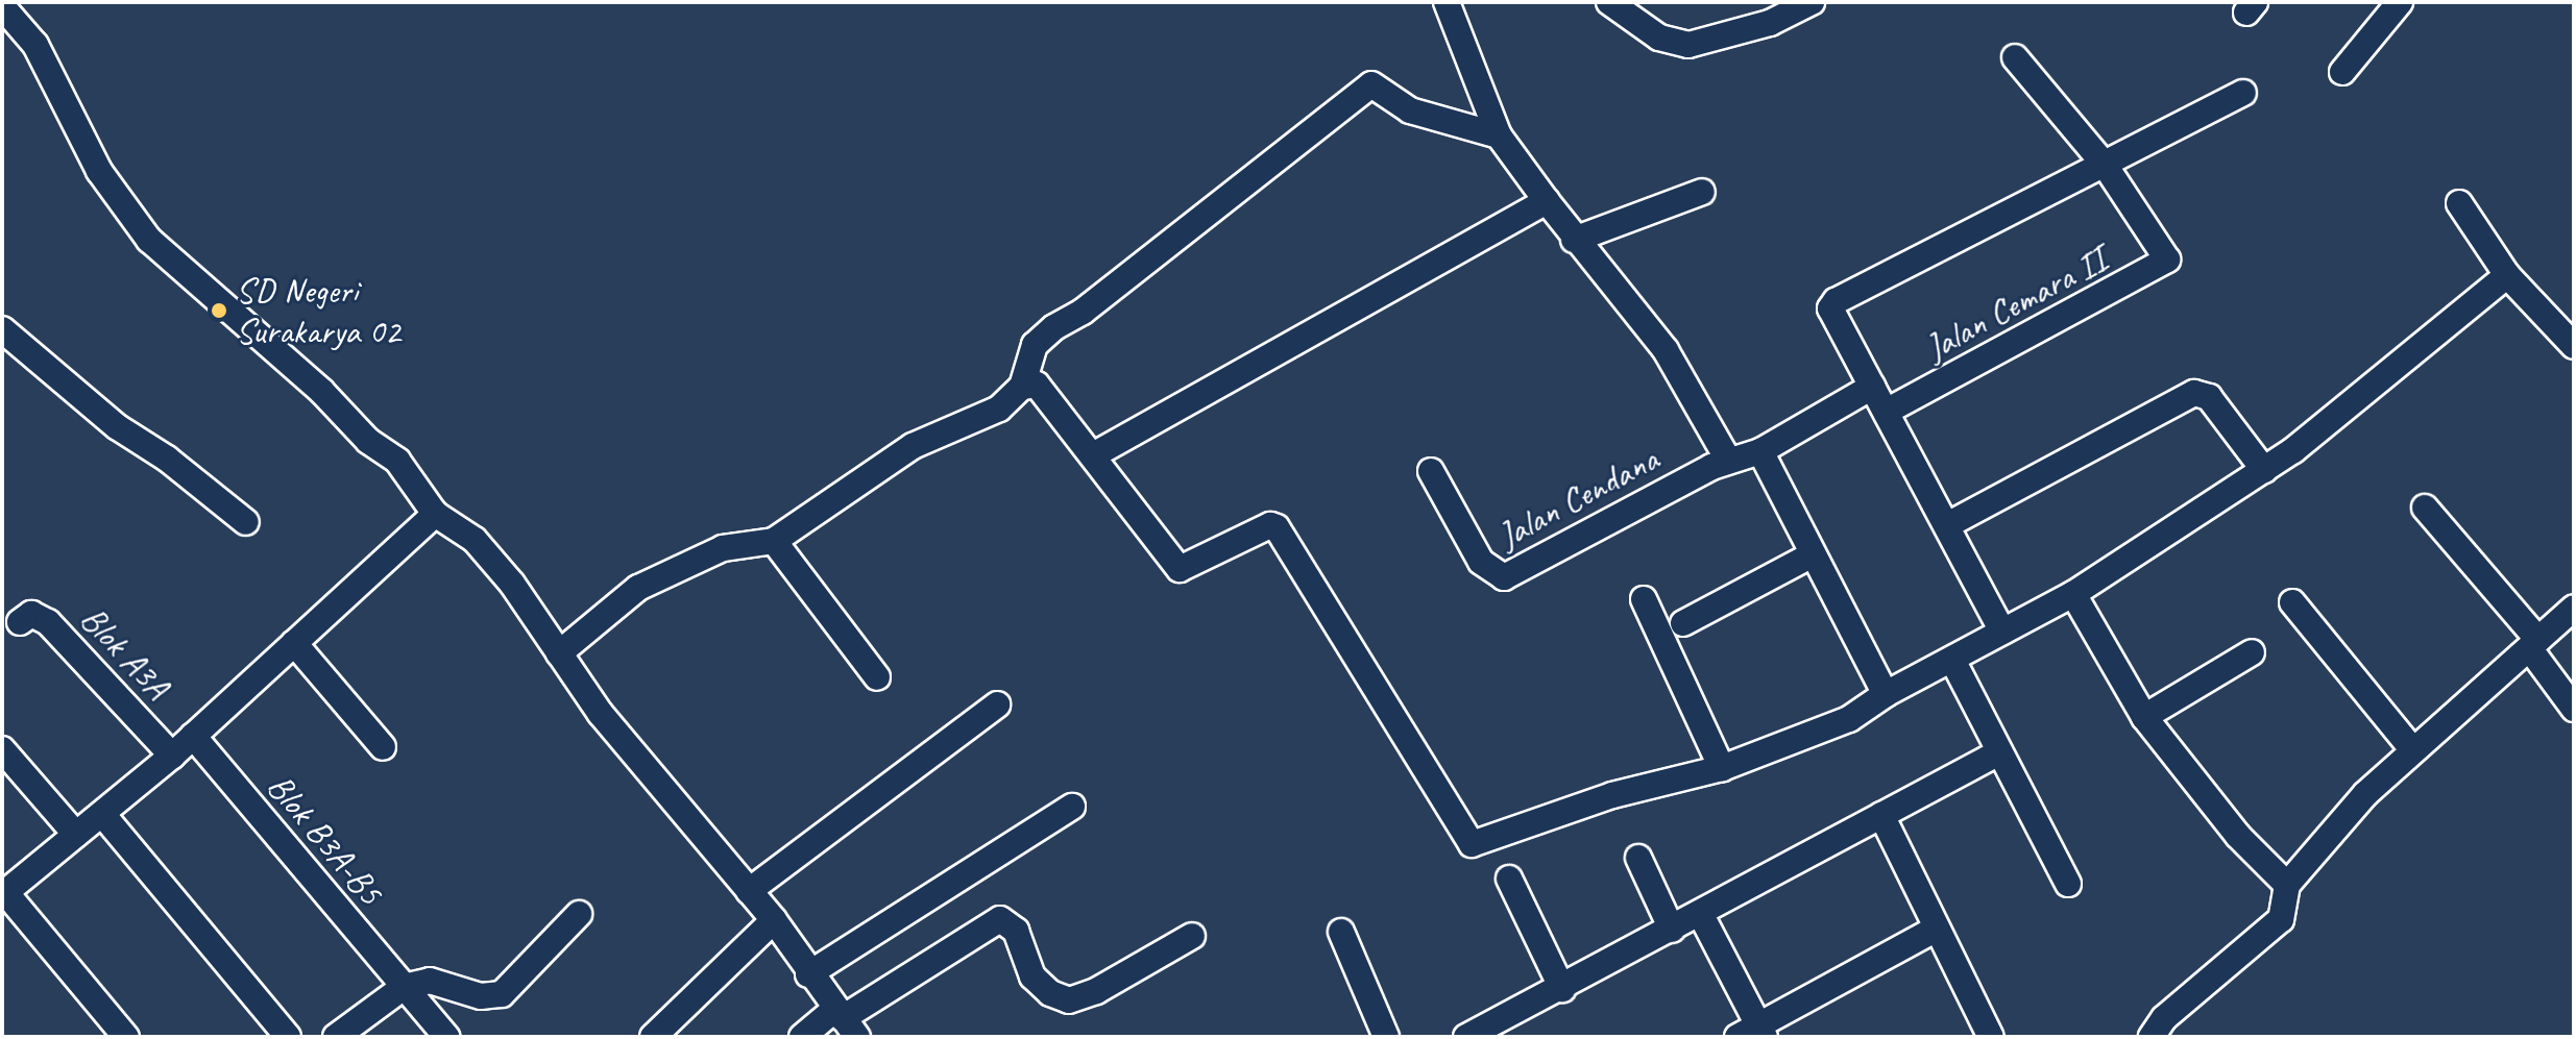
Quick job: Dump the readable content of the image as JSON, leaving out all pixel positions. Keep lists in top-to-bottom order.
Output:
{
  "streets": {
    "street": [
      "Jalan Cemara II",
      "Jalan Cendana",
      "Blok A3A",
      "Blok B3A-B5"
    ]
  },
  "places": ["SD Negeri Surakarya 02"]
}
